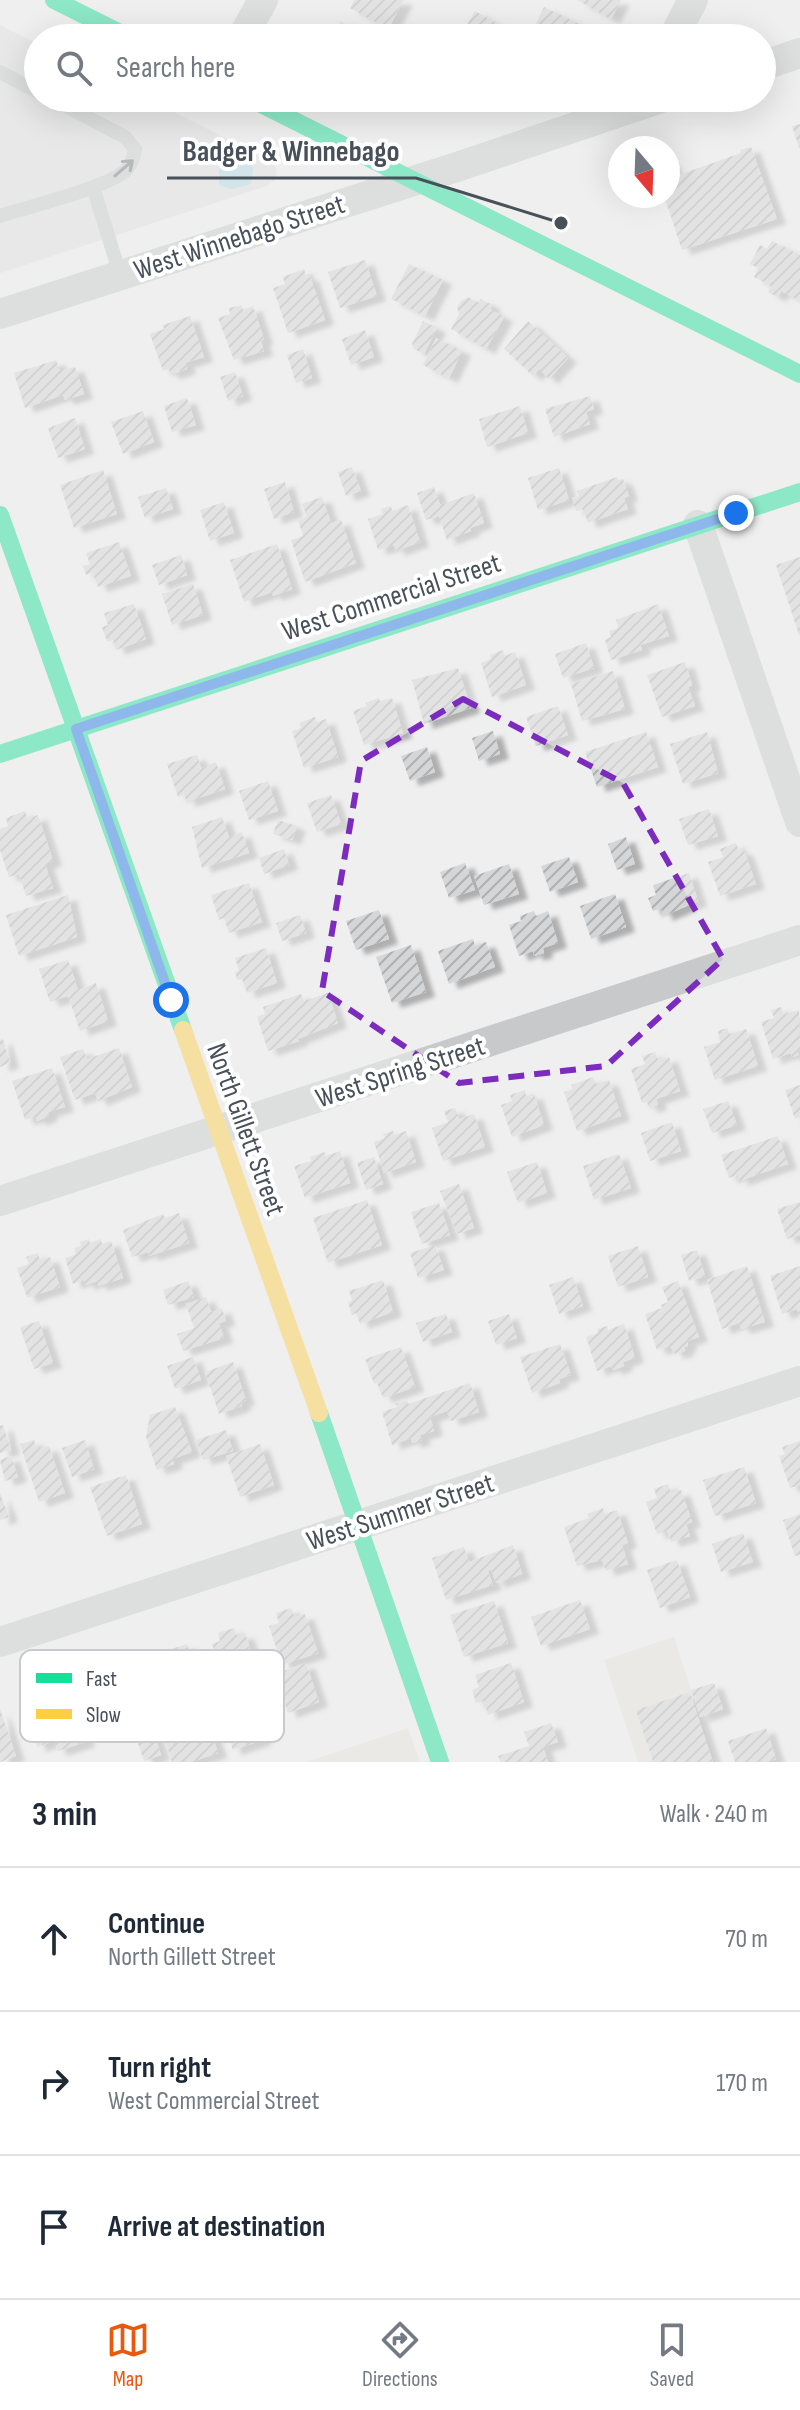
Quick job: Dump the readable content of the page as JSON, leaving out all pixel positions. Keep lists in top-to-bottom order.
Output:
{
  "streets": {
    "street": [
      "West Winnebago Street",
      "West Commercial Street",
      "West Spring Street",
      "North Gillett Street",
      "West Summer Street"
    ]
  },
  "crossings": [
    ["West Commercial Street", "North Gillett Street"],
    ["West Spring Street", "North Gillett Street"],
    ["North Gillett Street", "West Summer Street"]
  ],
  "places": ["Badger & Winnebago"],
  "legend": ["Fast", "Slow"],
  "north": "bottom",
  "page": {
    "search": "Search here",
    "heading": ["3 min", "Walk · 240 m"],
    "list": [
      ["Continue", "North Gillett Street", "70 m"],
      ["Turn right", "West Commercial Street", "170 m"],
      "Arrive at destination"
    ],
    "nav": ["Map", "Directions", "Saved"]
  }
}
